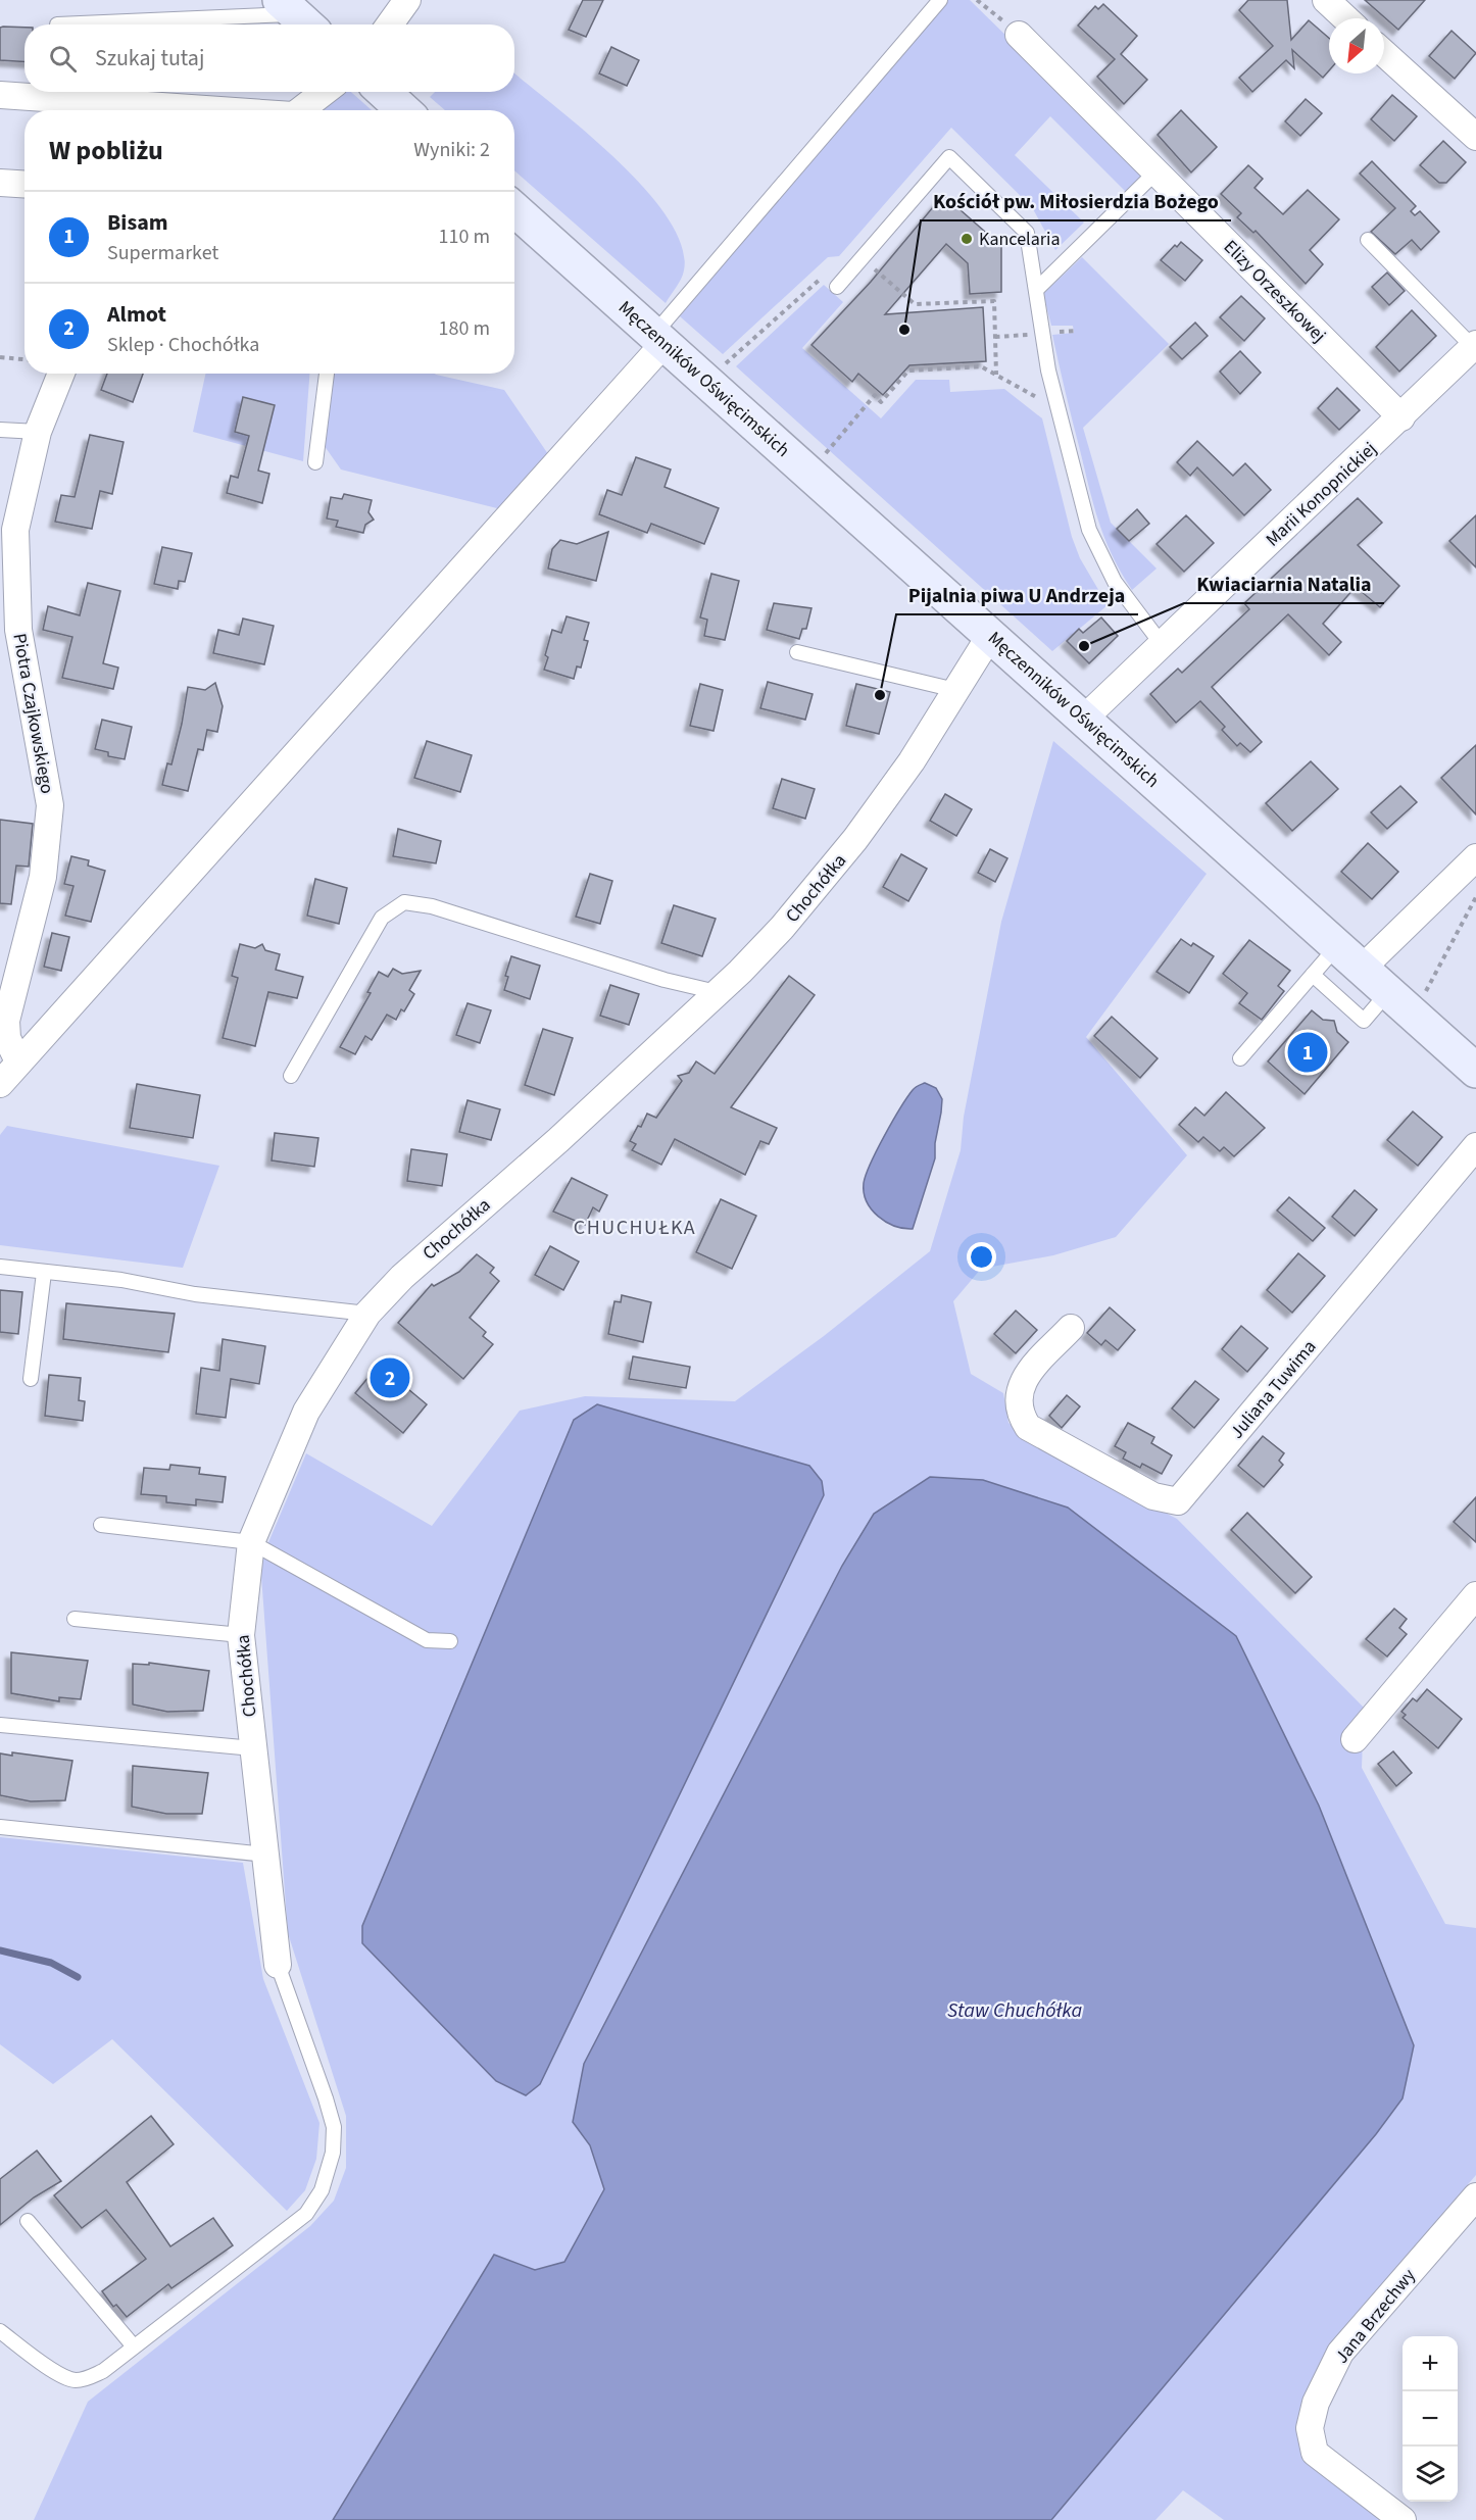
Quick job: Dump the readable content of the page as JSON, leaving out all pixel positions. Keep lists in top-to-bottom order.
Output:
{
  "streets": {
    "main road": ["Męczenników Oświęcimskich"],
    "street": [
      "Elizy Orzeszkowej",
      "Marii Konopnickiej",
      "Piotra Czajkowskiego",
      "Chochółka",
      "Juliana Tuwima",
      "Jana Brzechwy"
    ]
  },
  "crossings": [
    ["Elizy Orzeszkowej", "Marii Konopnickiej"],
    ["Męczenników Oświęcimskich", "Marii Konopnickiej"],
    ["Męczenników Oświęcimskich", "Chochółka"]
  ],
  "districts": ["CHUCHUŁKA"],
  "water": ["Staw Chuchółka"],
  "places": [
    "Kancelaria",
    "Kościół pw. Miłosierdzia Bożego",
    "Kwiaciarnia Natalia",
    "Pijalnia piwa U Andrzeja"
  ],
  "north": "bottom left",
  "page": {
    "search": "Szukaj tutaj",
    "heading": ["W pobliżu", "Wyniki: 2"],
    "list": [
      {
        "mark": "1",
        "name": "Bisam",
        "note": "Supermarket",
        "value": "110 m"
      },
      {
        "mark": "2",
        "name": "Almot",
        "note": "Sklep · Chochółka",
        "value": "180 m"
      }
    ],
    "pins": ["1", "2"],
    "map_buttons": ["+", "−"]
  }
}
